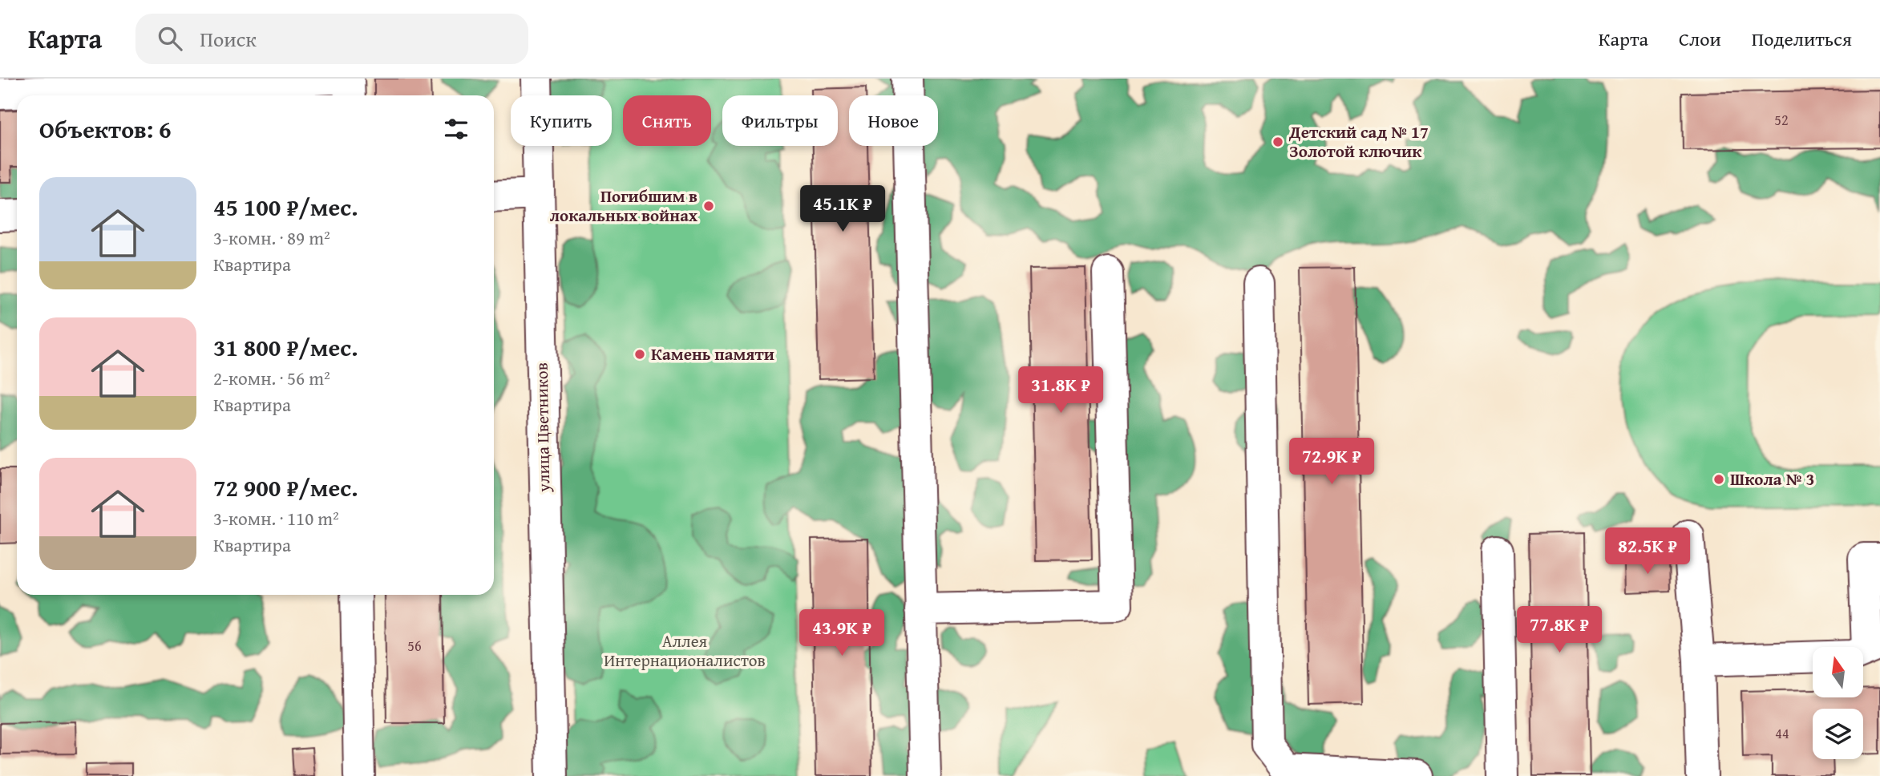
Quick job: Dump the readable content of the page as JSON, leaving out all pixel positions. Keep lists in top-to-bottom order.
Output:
{
  "streets": {
    "street": ["улица Цветников"]
  },
  "parks": ["Аллея Интернационалистов"],
  "places": [
    "Детский сад № 17 Золотой ключик",
    "Погибшим в локальных войнах",
    "Камень памяти",
    "Школа № 3"
  ],
  "house_numbers": ["52", "56", "44"],
  "north": "top",
  "page": {
    "header": "Карта",
    "search": "Поиск",
    "nav": ["Карта", "Слои", "Поделиться"],
    "chip": [
      "Купить",
      "Снять",
      "Фильтры",
      "Новое"
    ],
    "heading": "Объектов: 6",
    "list": [
      {
        "name": "45 100 ₽/мес.",
        "note": "3-комн. · 89 m² · Квартира"
      },
      {
        "name": "31 800 ₽/мес.",
        "note": "2-комн. · 56 m² · Квартира"
      },
      {
        "name": "72 900 ₽/мес.",
        "note": "3-комн. · 110 m² · Квартира"
      }
    ],
    "price": [
      "45.1K ₽",
      "31.8K ₽",
      "72.9K ₽",
      "82.5K ₽",
      "77.8K ₽",
      "43.9K ₽"
    ]
  }
}
